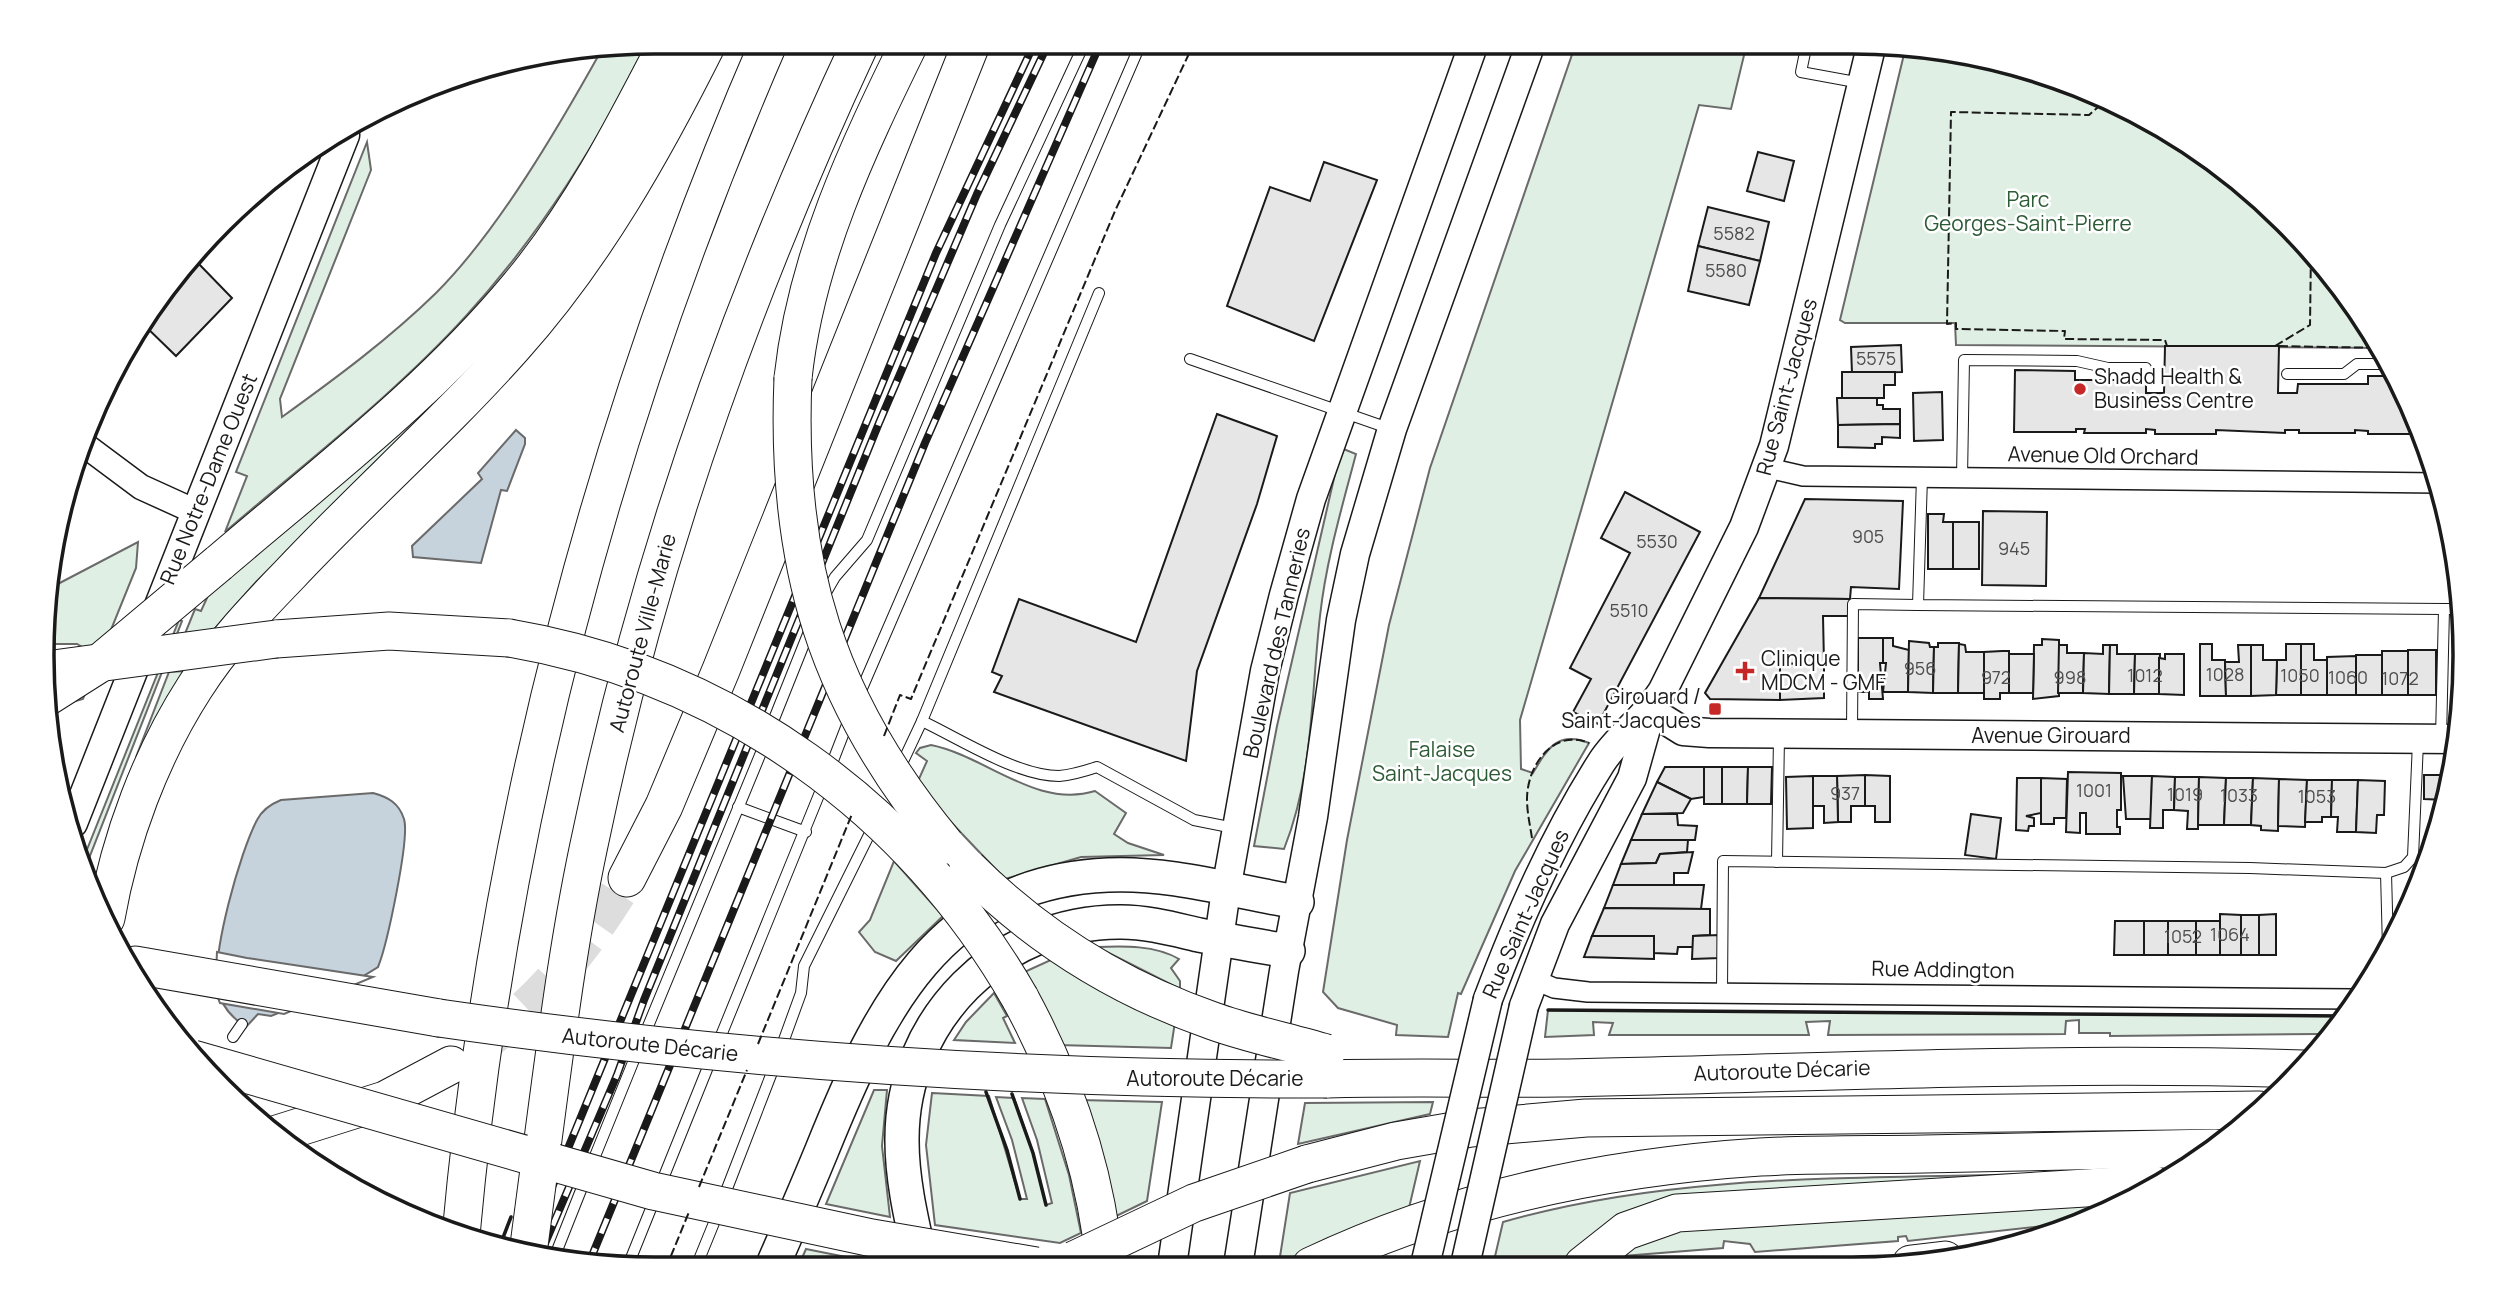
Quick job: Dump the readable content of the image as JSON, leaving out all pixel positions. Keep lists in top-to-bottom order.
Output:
{
  "streets": {
    "highway": ["Autoroute Ville-Marie", "Autoroute Décarie"],
    "main road": [
      "Rue Saint-Jacques",
      "Rue Notre-Dame Ouest",
      "Boulevard des Tanneries",
      "Avenue Girouard"
    ],
    "street": ["Avenue Old Orchard", "Rue Addington"]
  },
  "crossings": [
    ["Rue Saint-Jacques", "Avenue Old Orchard"],
    ["Rue Saint-Jacques", "Avenue Girouard"],
    ["Rue Saint-Jacques", "Rue Addington"]
  ],
  "parks": ["Parc Georges-Saint-Pierre", "Falaise Saint-Jacques"],
  "places": {
    "other": ["Shadd Health & Business Centre"],
    "health": ["Clinique MDCM - GMF"],
    "transit": ["Girouard / Saint-Jacques"]
  },
  "house_numbers": [
    "5582",
    "5580",
    "5575",
    "905",
    "5530",
    "945",
    "5510",
    "956",
    "1028",
    "1012",
    "1050",
    "972",
    "998",
    "1060",
    "1072",
    "1001",
    "937",
    "1019",
    "1033",
    "1053",
    "1064",
    "1052"
  ]
}
